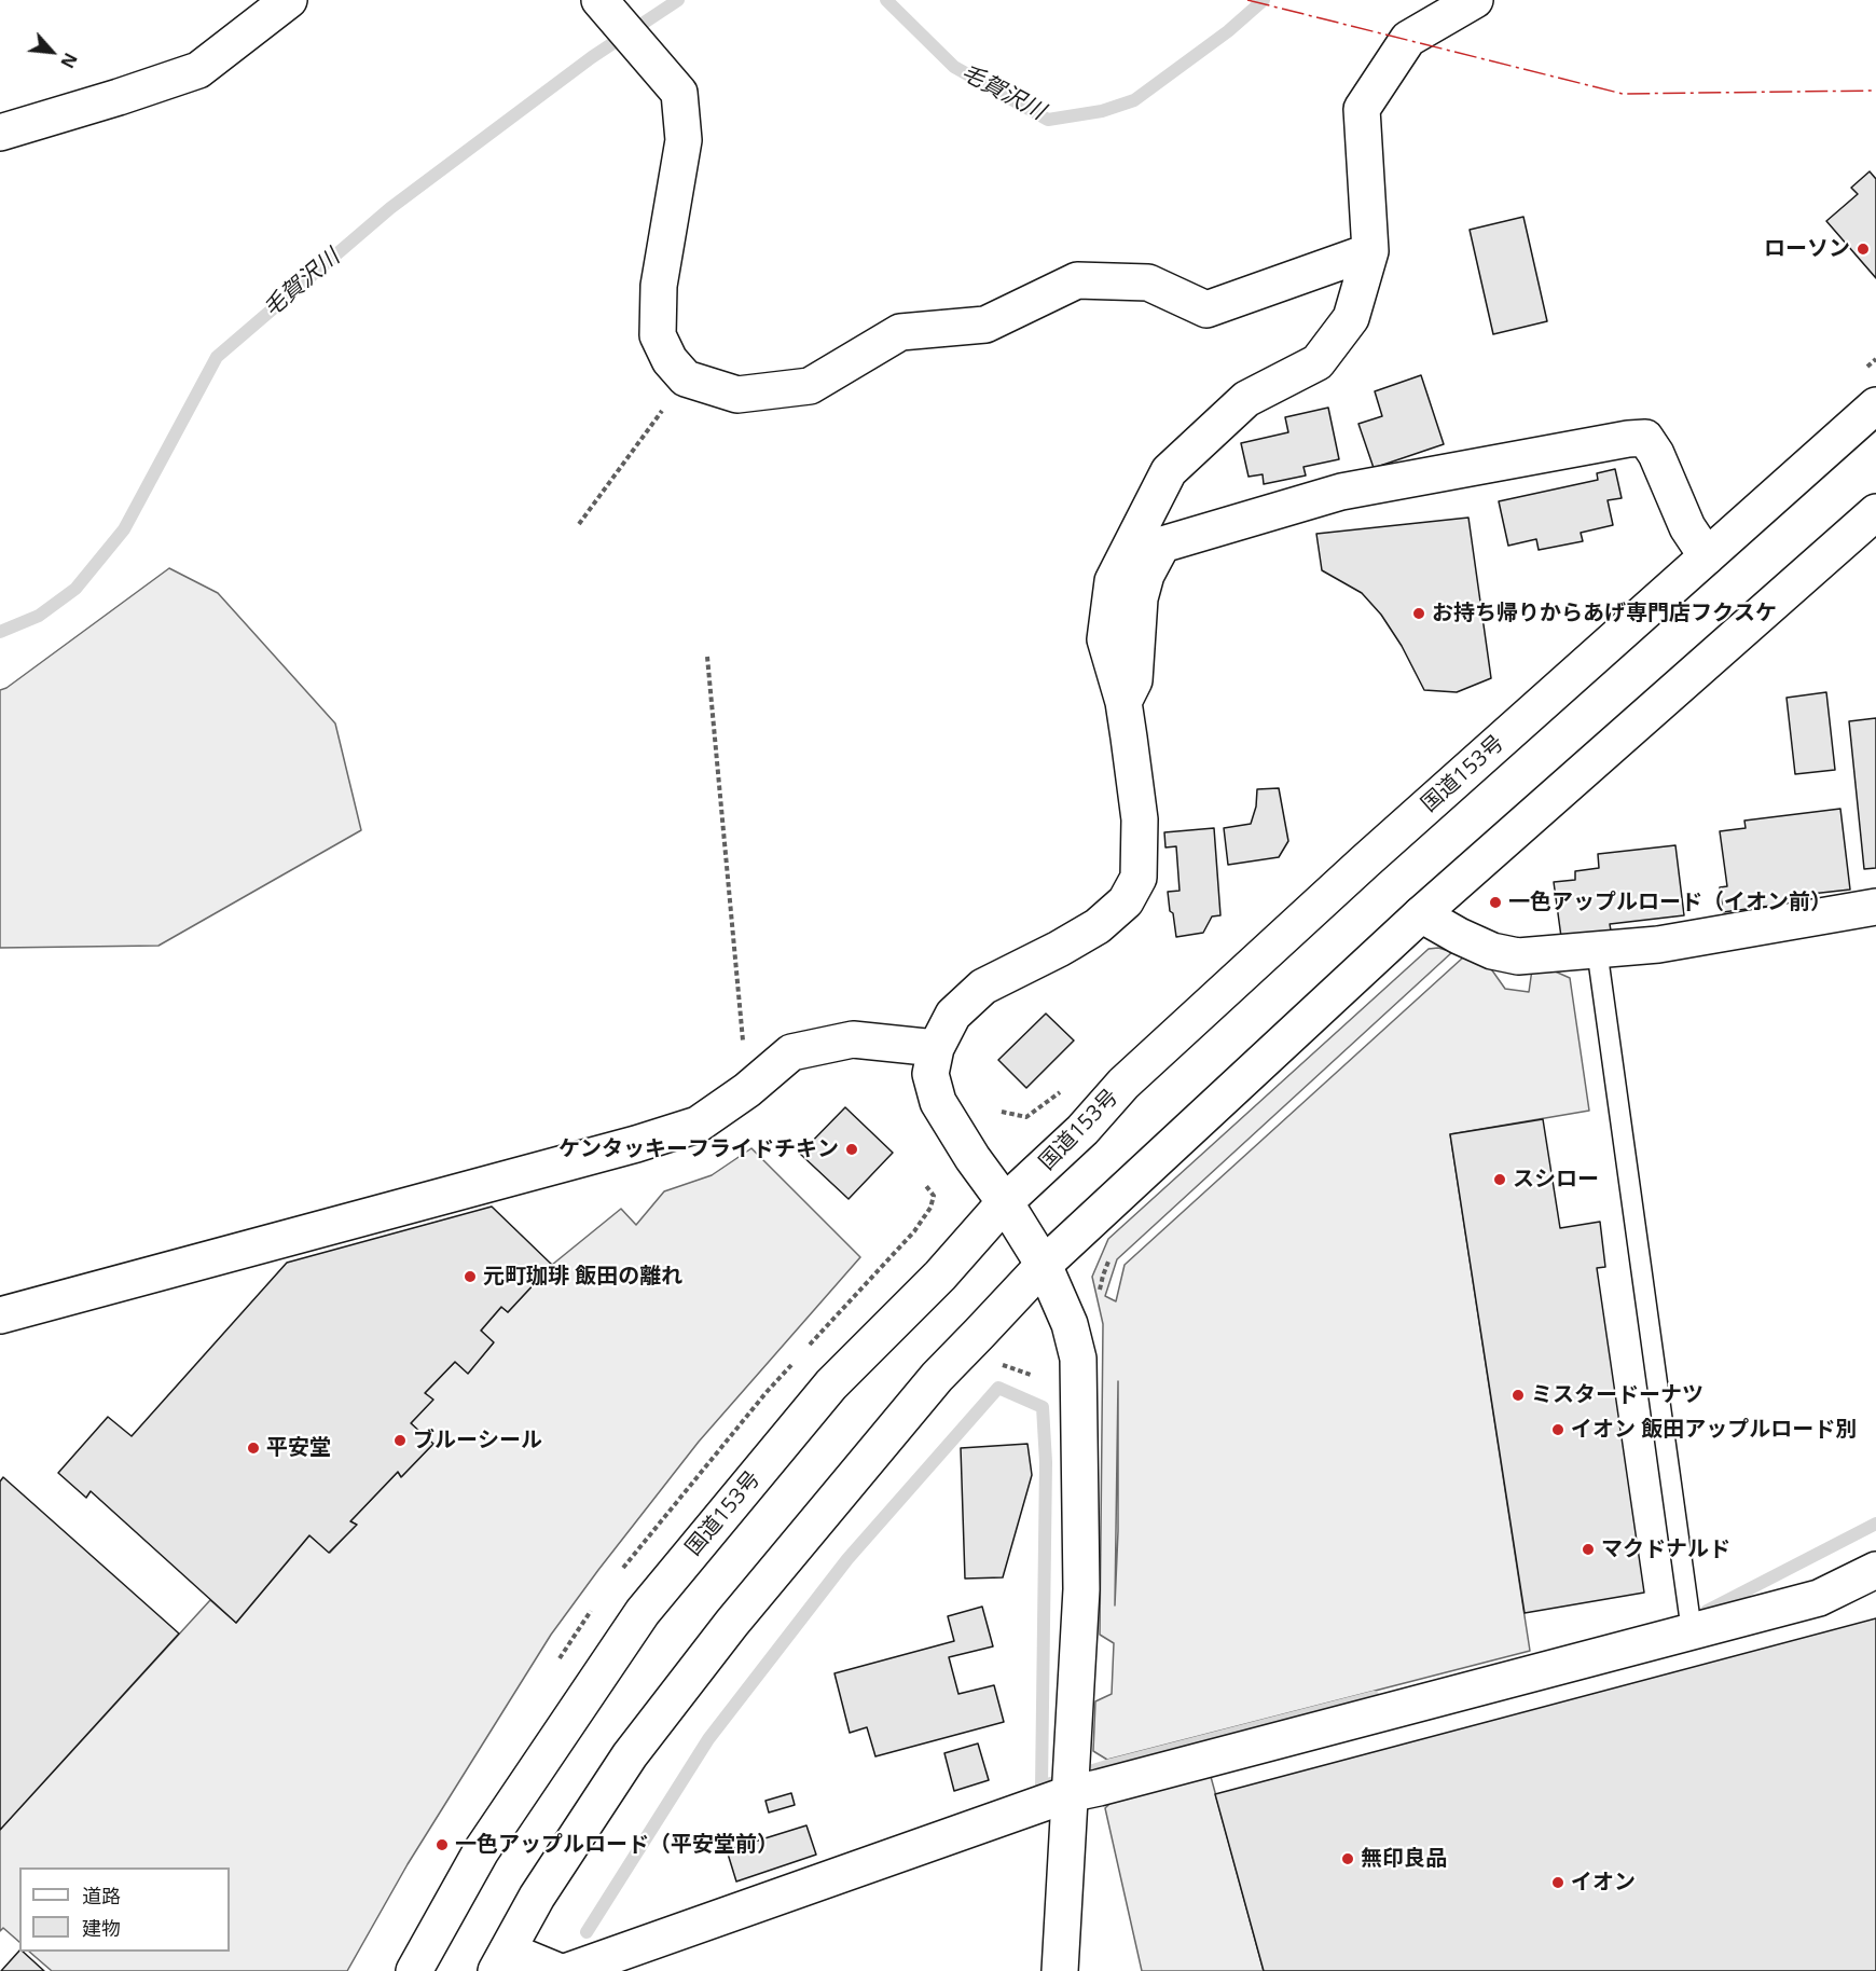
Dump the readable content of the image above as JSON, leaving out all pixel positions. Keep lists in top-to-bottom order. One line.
{"streets":{"main road":["国道153号"]},"water":["毛賀沢川"],"places":["ローソン","お持ち帰りからあげ専門店フクスケ","一色アップルロード（イオン前）","ケンタッキーフライドチキン","スシロー","元町珈琲 飯田の離れ","ミスタードーナツ","イオン 飯田アップルロード別","ブルーシール","平安堂","マクドナルド","一色アップルロード（平安堂前）","無印良品","イオン"],"legend":["道路","建物"],"north":"bottom right"}
